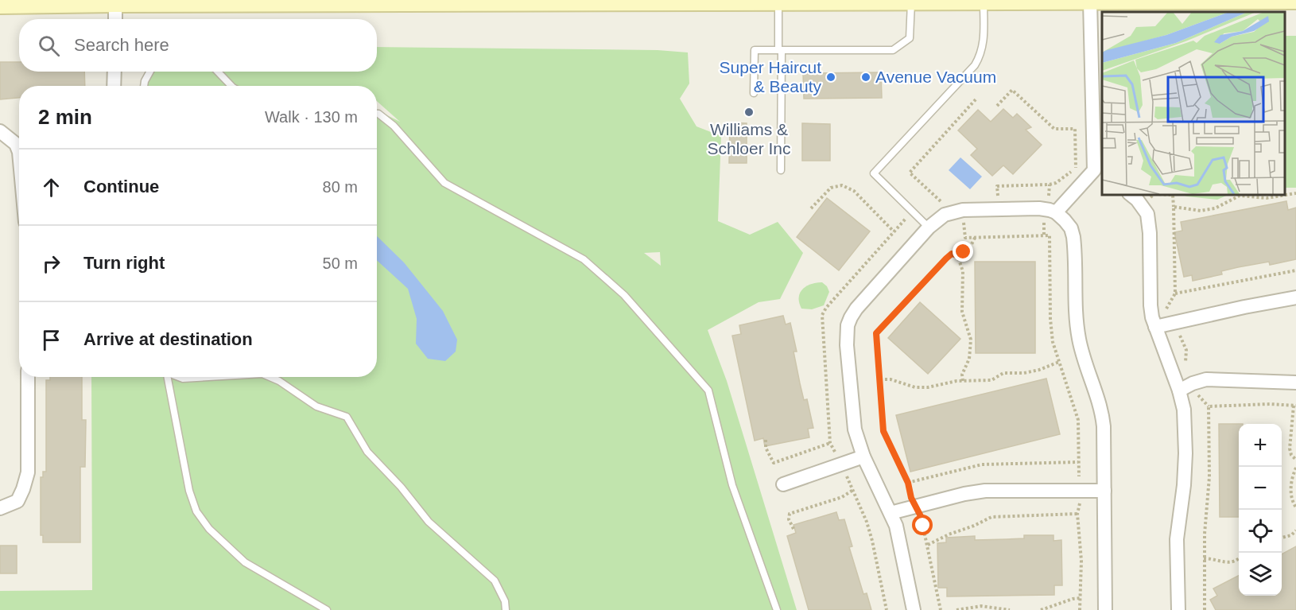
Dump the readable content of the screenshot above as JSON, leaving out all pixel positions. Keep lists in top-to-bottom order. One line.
{"places":["Super Haircut & Beauty","Avenue Vacuum","Williams & Schloer Inc"],"page":{"search":"Search here","heading":["2 min","Walk · 130 m"],"list":[["Continue","80 m"],["Turn right","50 m"],"Arrive at destination"],"map_buttons":["+","−"]}}
